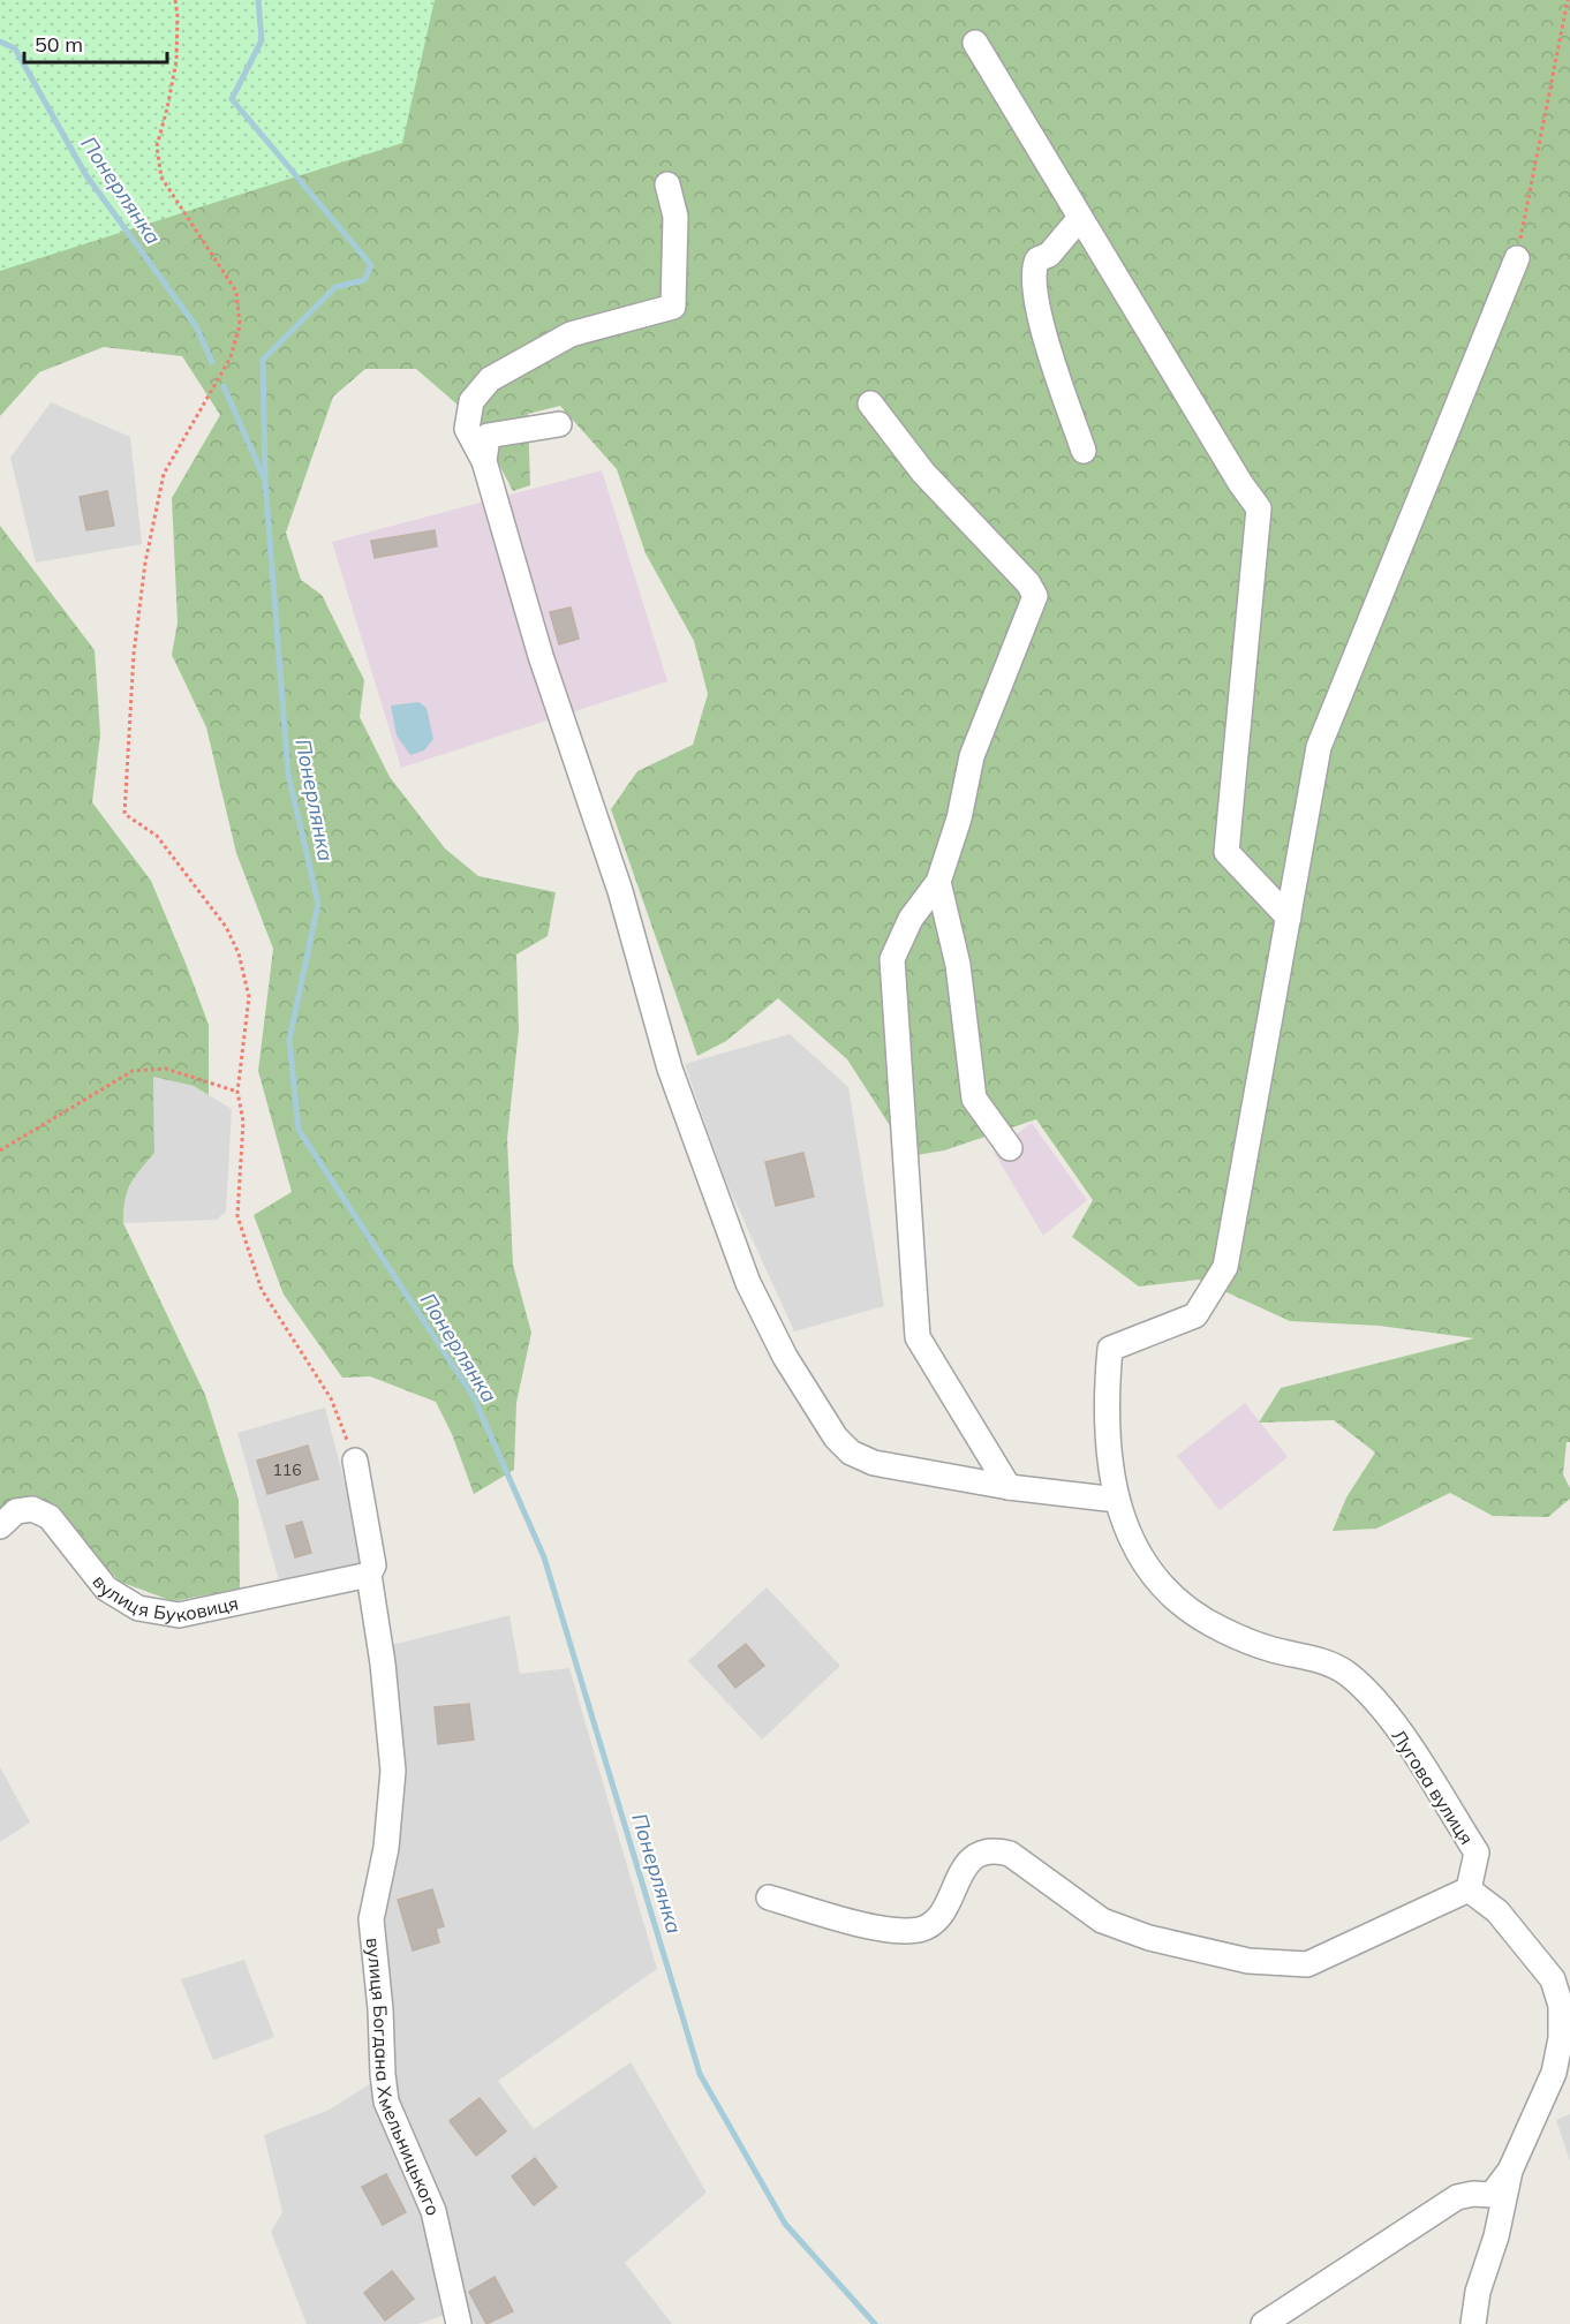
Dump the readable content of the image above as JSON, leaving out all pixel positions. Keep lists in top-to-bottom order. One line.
{"streets":{"street":["вулиця Буковиця","Лугова вулиця","вулиця Богдана Хмельницького"]},"crossings":[["вулиця Буковиця","вулиця Богдана Хмельницького"]],"water":["Понерлянка"],"house_numbers":["116"],"scale_bar":"50 m"}
